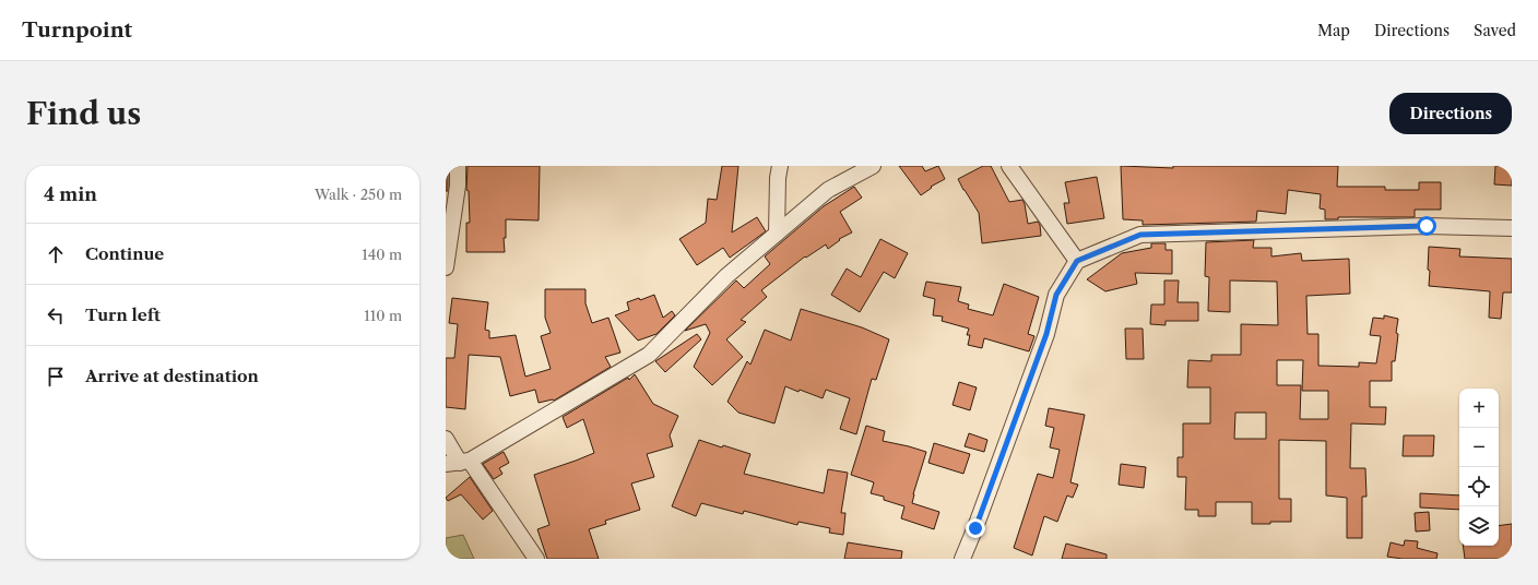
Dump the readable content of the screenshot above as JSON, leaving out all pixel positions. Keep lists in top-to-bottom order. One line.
{"page":{"header":"Turnpoint","nav":["Map","Directions","Saved"],"buttons":"Directions","title":"Find us","heading":["4 min","Walk · 250 m"],"list":[["Continue","140 m"],["Turn left","110 m"],"Arrive at destination"],"map_buttons":["+","−"]}}
